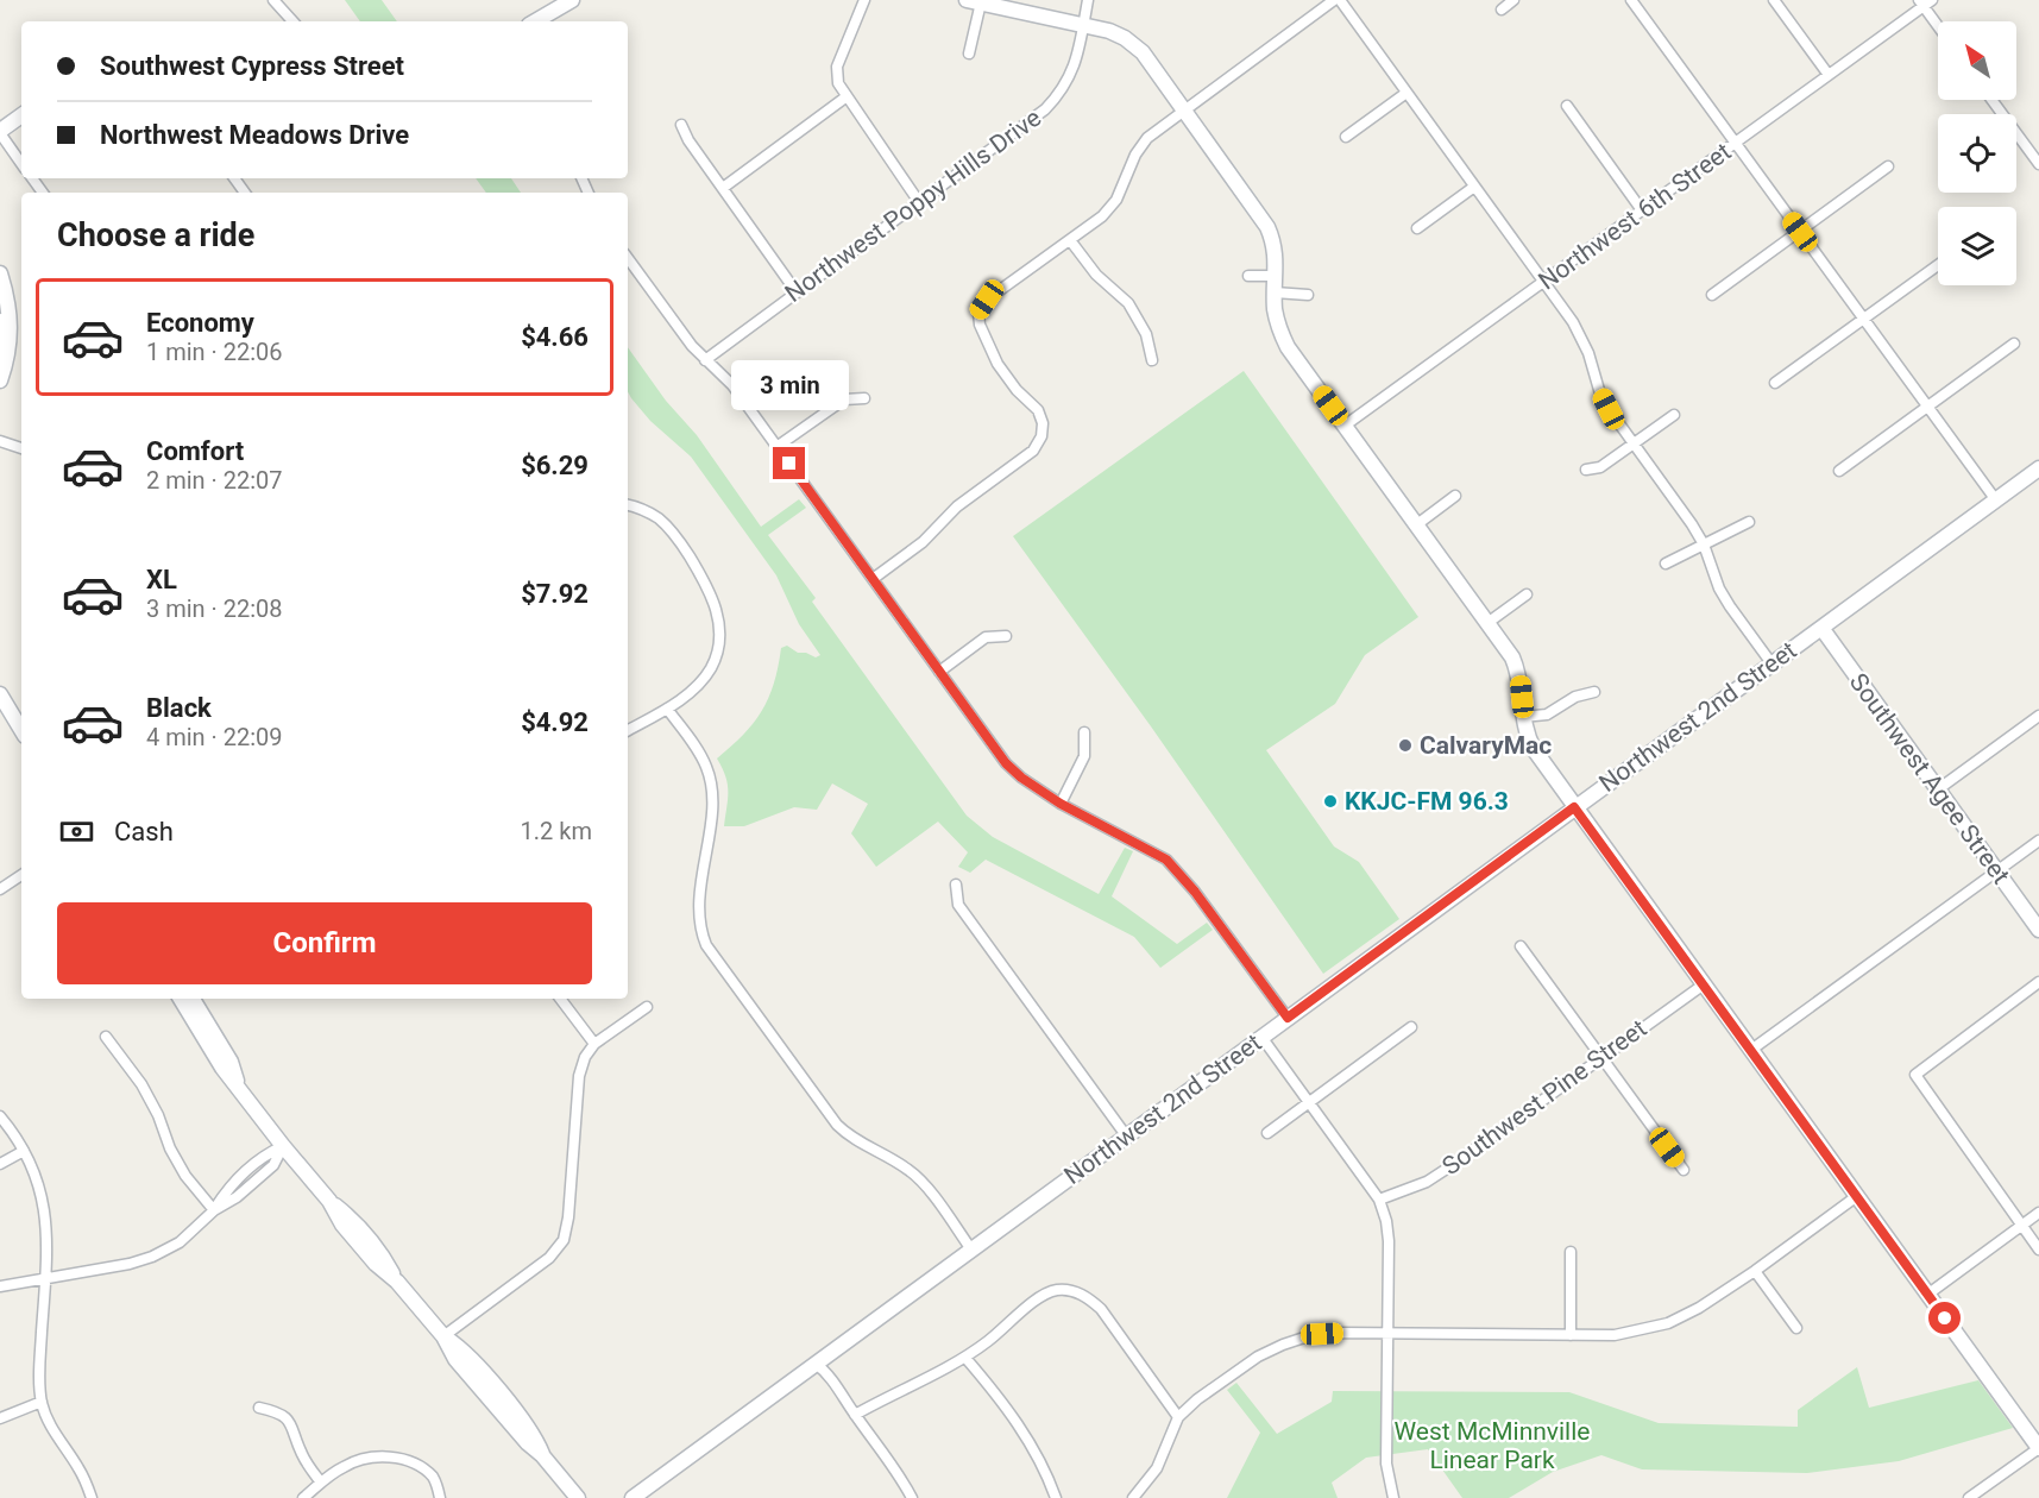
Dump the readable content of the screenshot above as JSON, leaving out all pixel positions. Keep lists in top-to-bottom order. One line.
{"streets":{"main road":["Northwest 2nd Street","Southwest Agee Street"],"street":["Northwest Poppy Hills Drive","Northwest 6th Street","Southwest Pine Street"]},"crossings":[["Northwest 2nd Street","Southwest Agee Street"]],"parks":["West McMinnville Linear Park"],"places":["CalvaryMac","KKJC-FM 96.3"],"north":"top left","page":{"banner":["Southwest Cypress Street","Northwest Meadows Drive"],"heading":"Choose a ride","list":[{"name":"Economy","note":"1 min · 22:06","value":"$4.66"},{"name":"Comfort","note":"2 min · 22:07","value":"$6.29"},{"name":"XL","note":"3 min · 22:08","value":"$7.92"},{"name":"Black","note":"4 min · 22:09","value":"$4.92"}],"bubble":"3 min","pay":["Cash","1.2 km"],"buttons":"Confirm"}}
